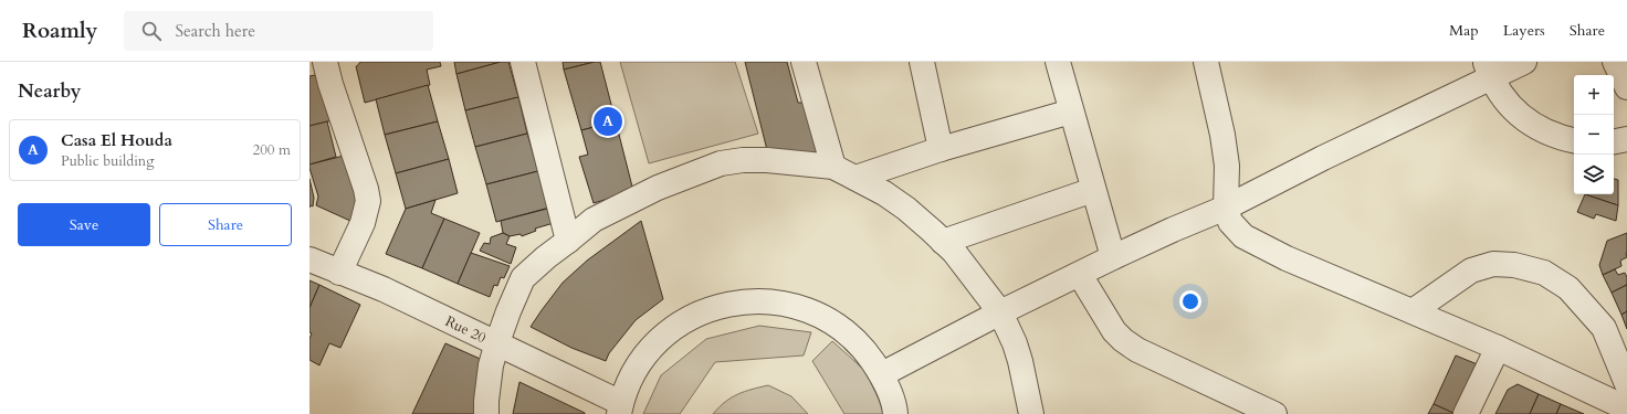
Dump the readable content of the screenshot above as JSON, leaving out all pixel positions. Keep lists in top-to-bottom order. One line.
{"streets":{"street":["Rue 20"]},"page":{"header":"Roamly","search":"Search here","nav":["Map","Layers","Share"],"heading":"Nearby","map_buttons":["+","−"],"pins":"A","list":[{"mark":"A","name":"Casa El Houda","note":"Public building","value":"200 m"}],"buttons":["Save","Share"]}}
